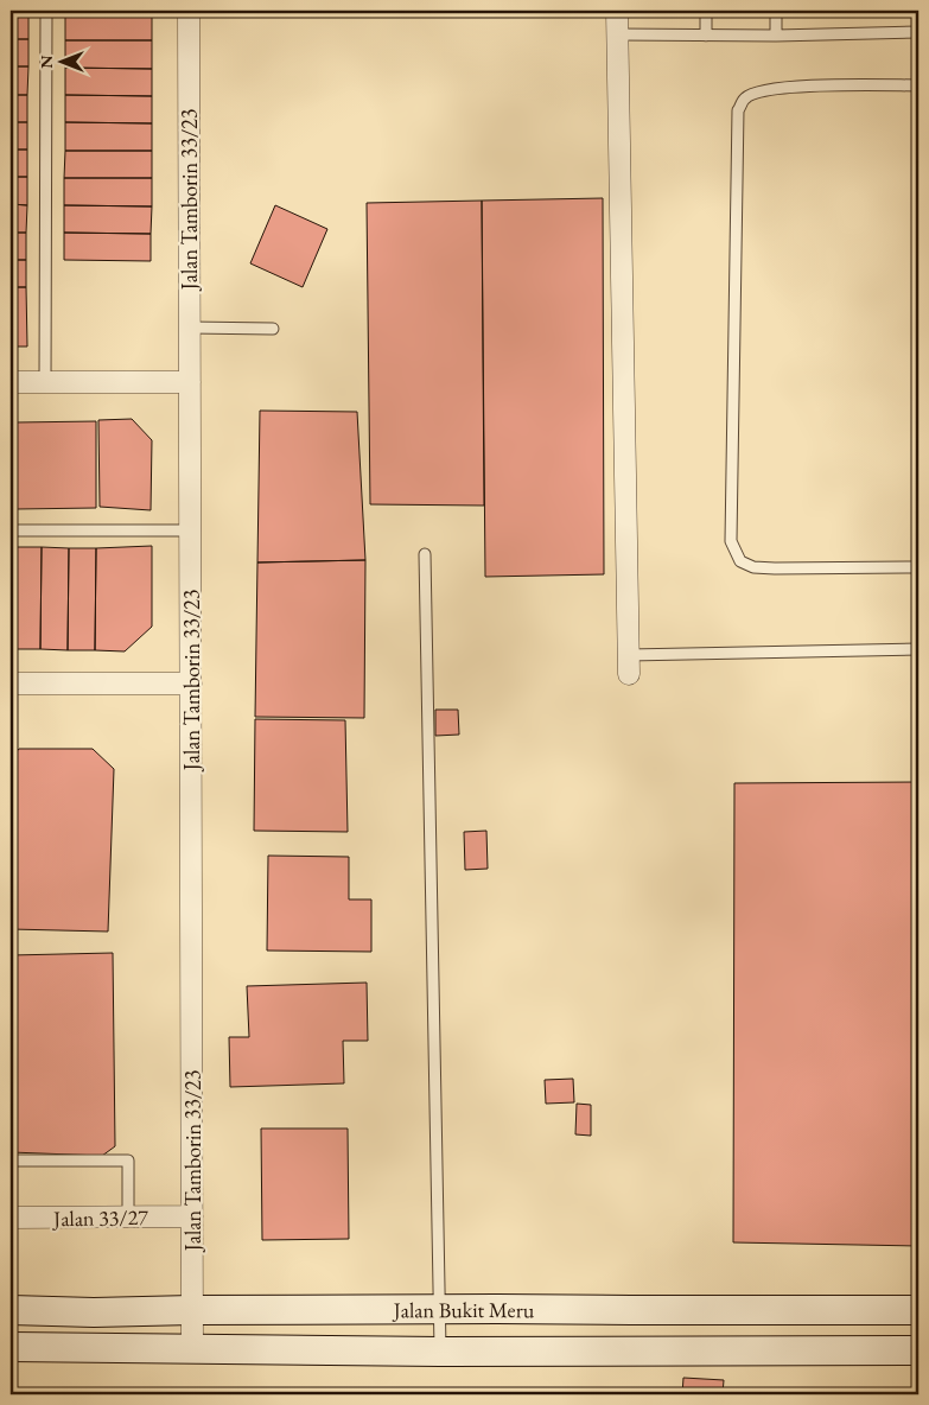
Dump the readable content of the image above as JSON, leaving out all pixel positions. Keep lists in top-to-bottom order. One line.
{"streets":{"main road":["Jalan Bukit Meru"],"street":["Jalan Tamborin 33/23","Jalan 33/27"]},"crossings":[["Jalan Tamborin 33/23","Jalan 33/27"],["Jalan Tamborin 33/23","Jalan Bukit Meru"]],"north":"left"}
